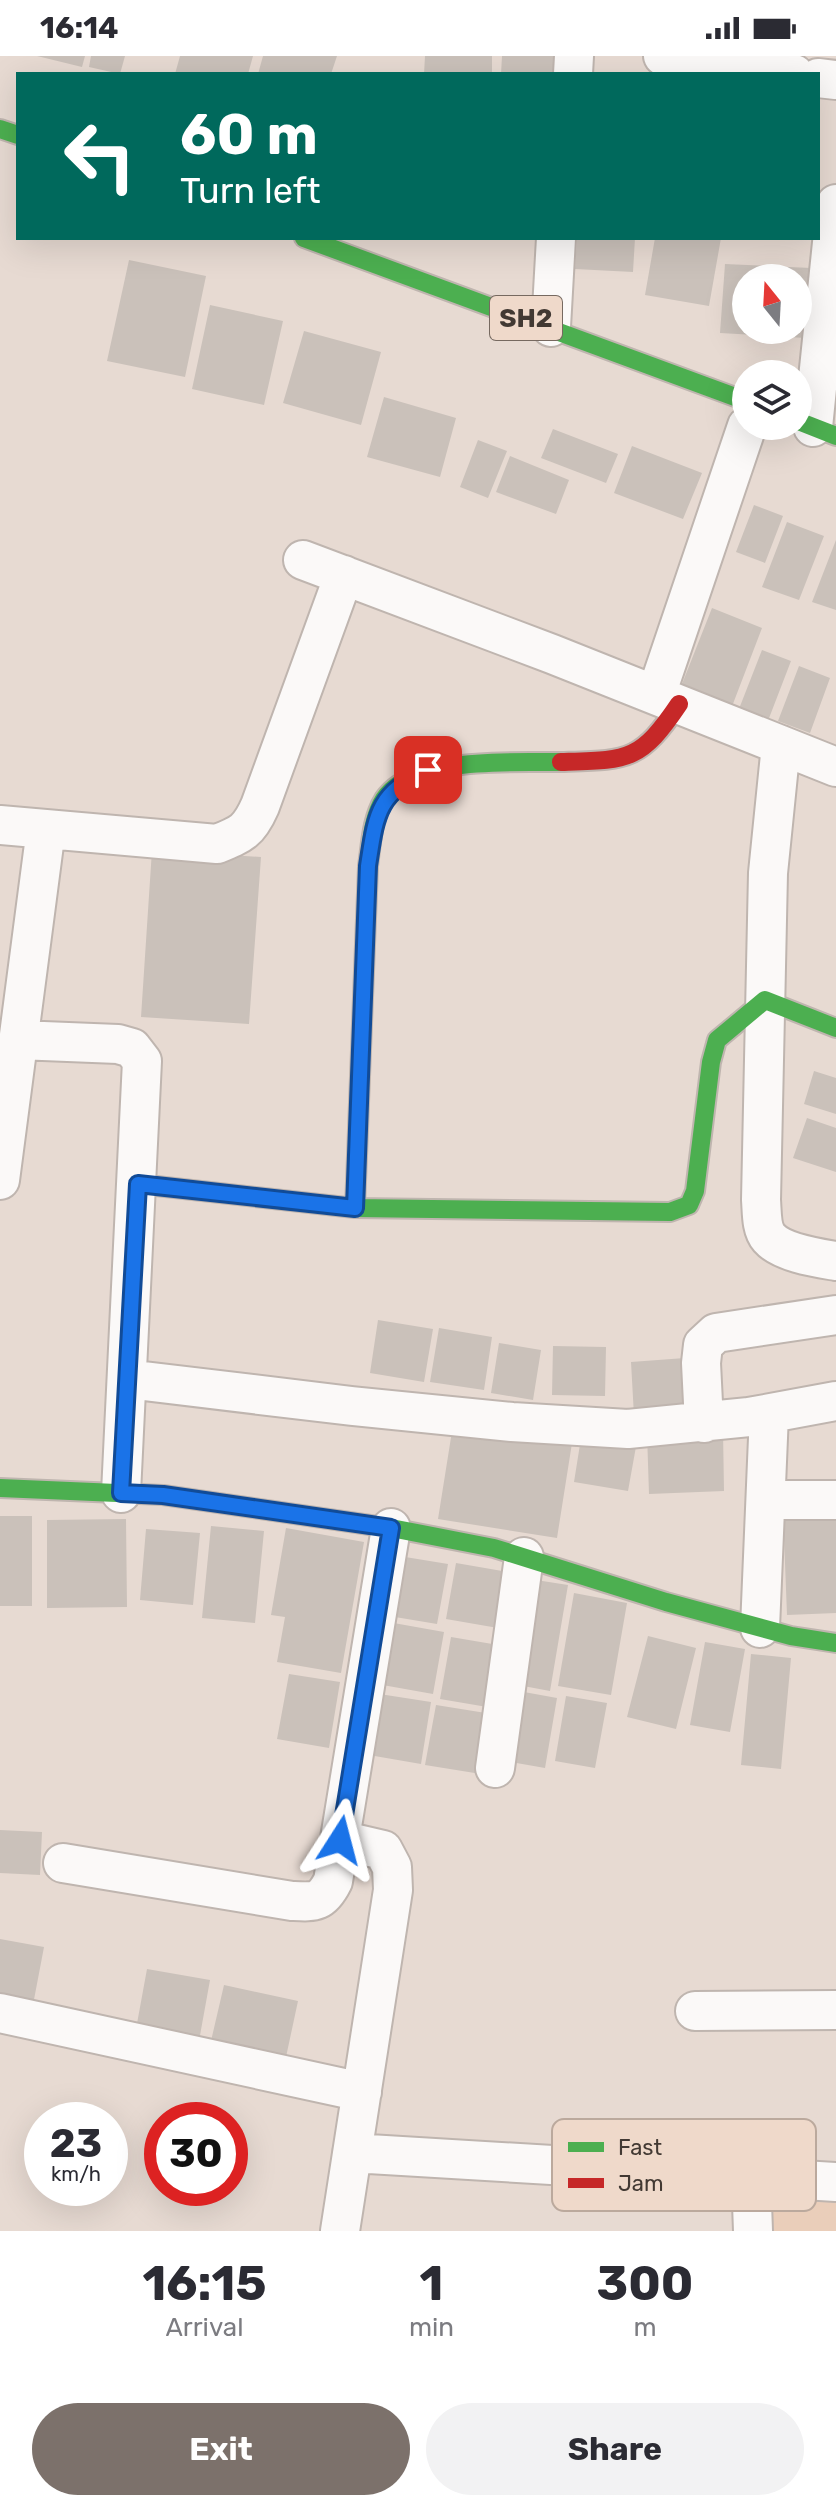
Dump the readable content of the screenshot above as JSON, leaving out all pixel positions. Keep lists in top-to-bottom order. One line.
{"streets":{"street":["SH2"]},"legend":["Fast","Jam"],"north":"top","page":{"status":"16:14","turn":["60 m","Turn left"],"speed":"23 km/h","limit":"30","eta":["16:15","Arrival","1","min","300","m"],"buttons":["Exit","Share"]}}
